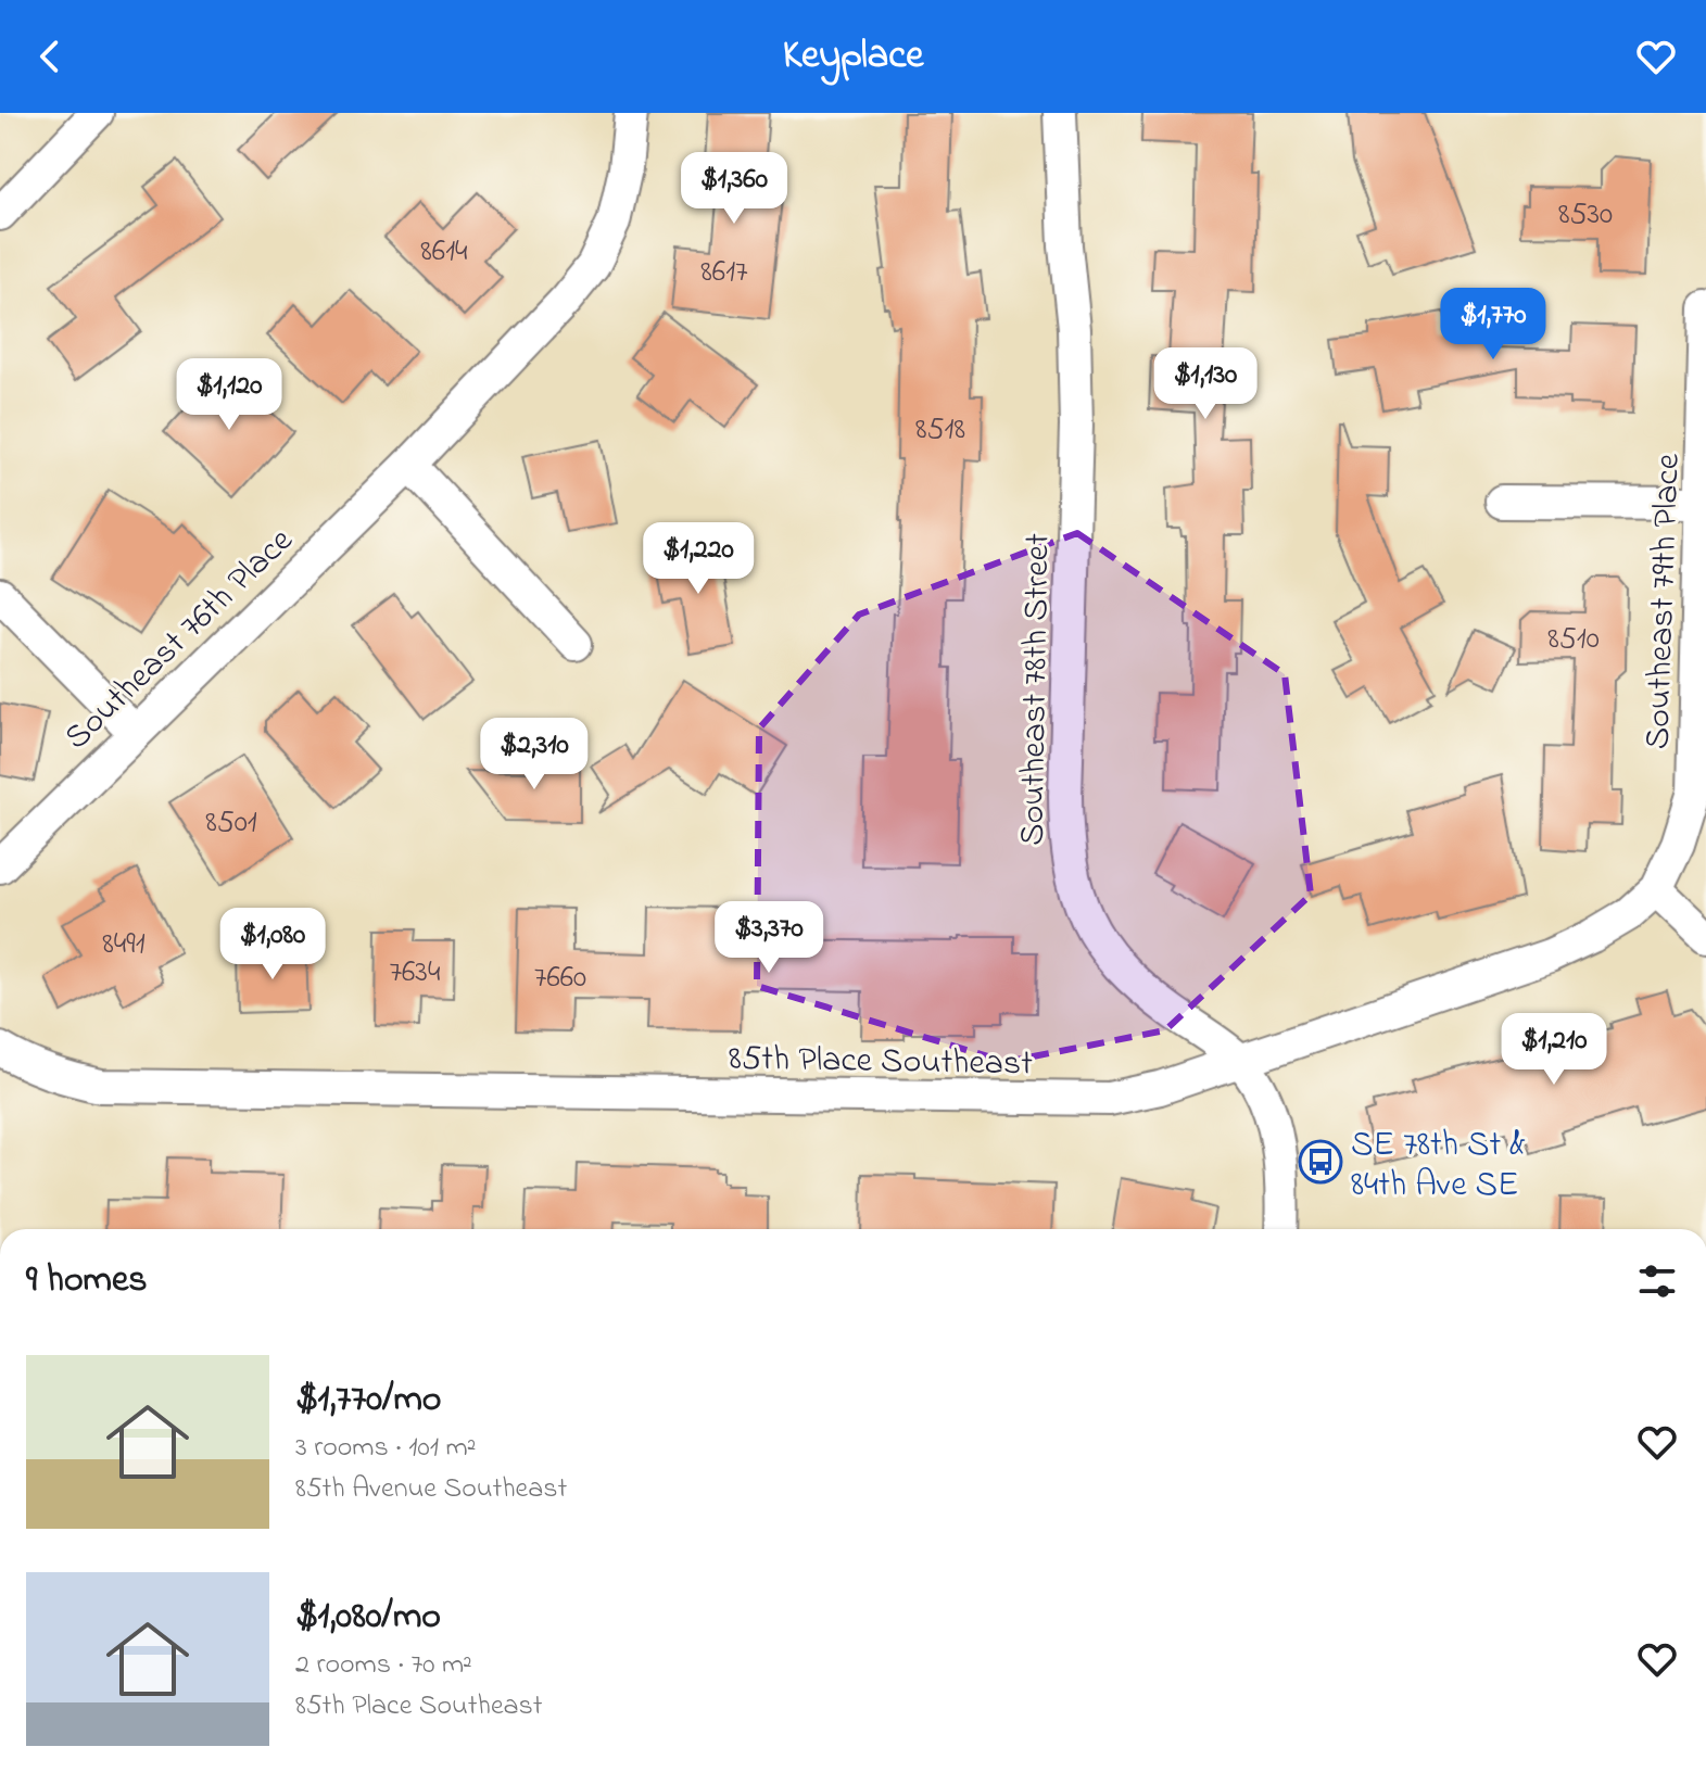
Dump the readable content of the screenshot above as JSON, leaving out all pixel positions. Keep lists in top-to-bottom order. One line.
{"streets":{"street":["Southeast 79th Place","Southeast 76th Place","Southeast 78th Street","85th Place Southeast"]},"crossings":[["Southeast 79th Place","85th Place Southeast"],["Southeast 78th Street","85th Place Southeast"]],"places":{"bus stop":["SE 78th St & 84th Ave SE"]},"house_numbers":["8530","8614","8617","8518","8510","8501","8491","7634","7660"],"page":{"header":"Keyplace","price":["$1,360","$1,770","$1,130","$1,120","$1,220","$2,310","$3,370","$1,080","$1,210"],"heading":"9 homes","list":[{"name":"$1,770/mo","note":"3 rooms · 101 m² · 85th Avenue Southeast"},{"name":"$1,080/mo","note":"2 rooms · 70 m² · 85th Place Southeast"}]}}
